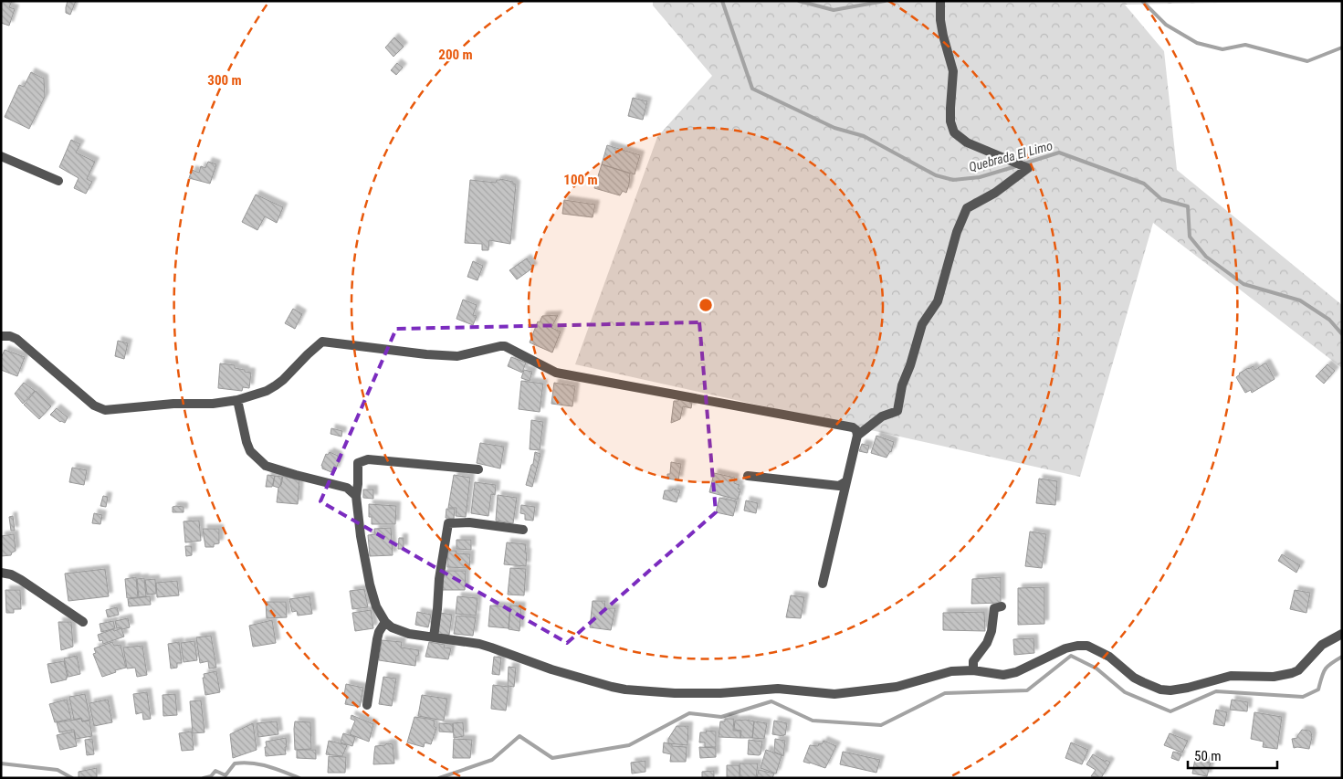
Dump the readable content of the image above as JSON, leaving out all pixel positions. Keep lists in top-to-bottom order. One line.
{"water":["Quebrada El Limo"],"scale_bar":"50 m","rings":["200 m","300 m","100 m"]}
